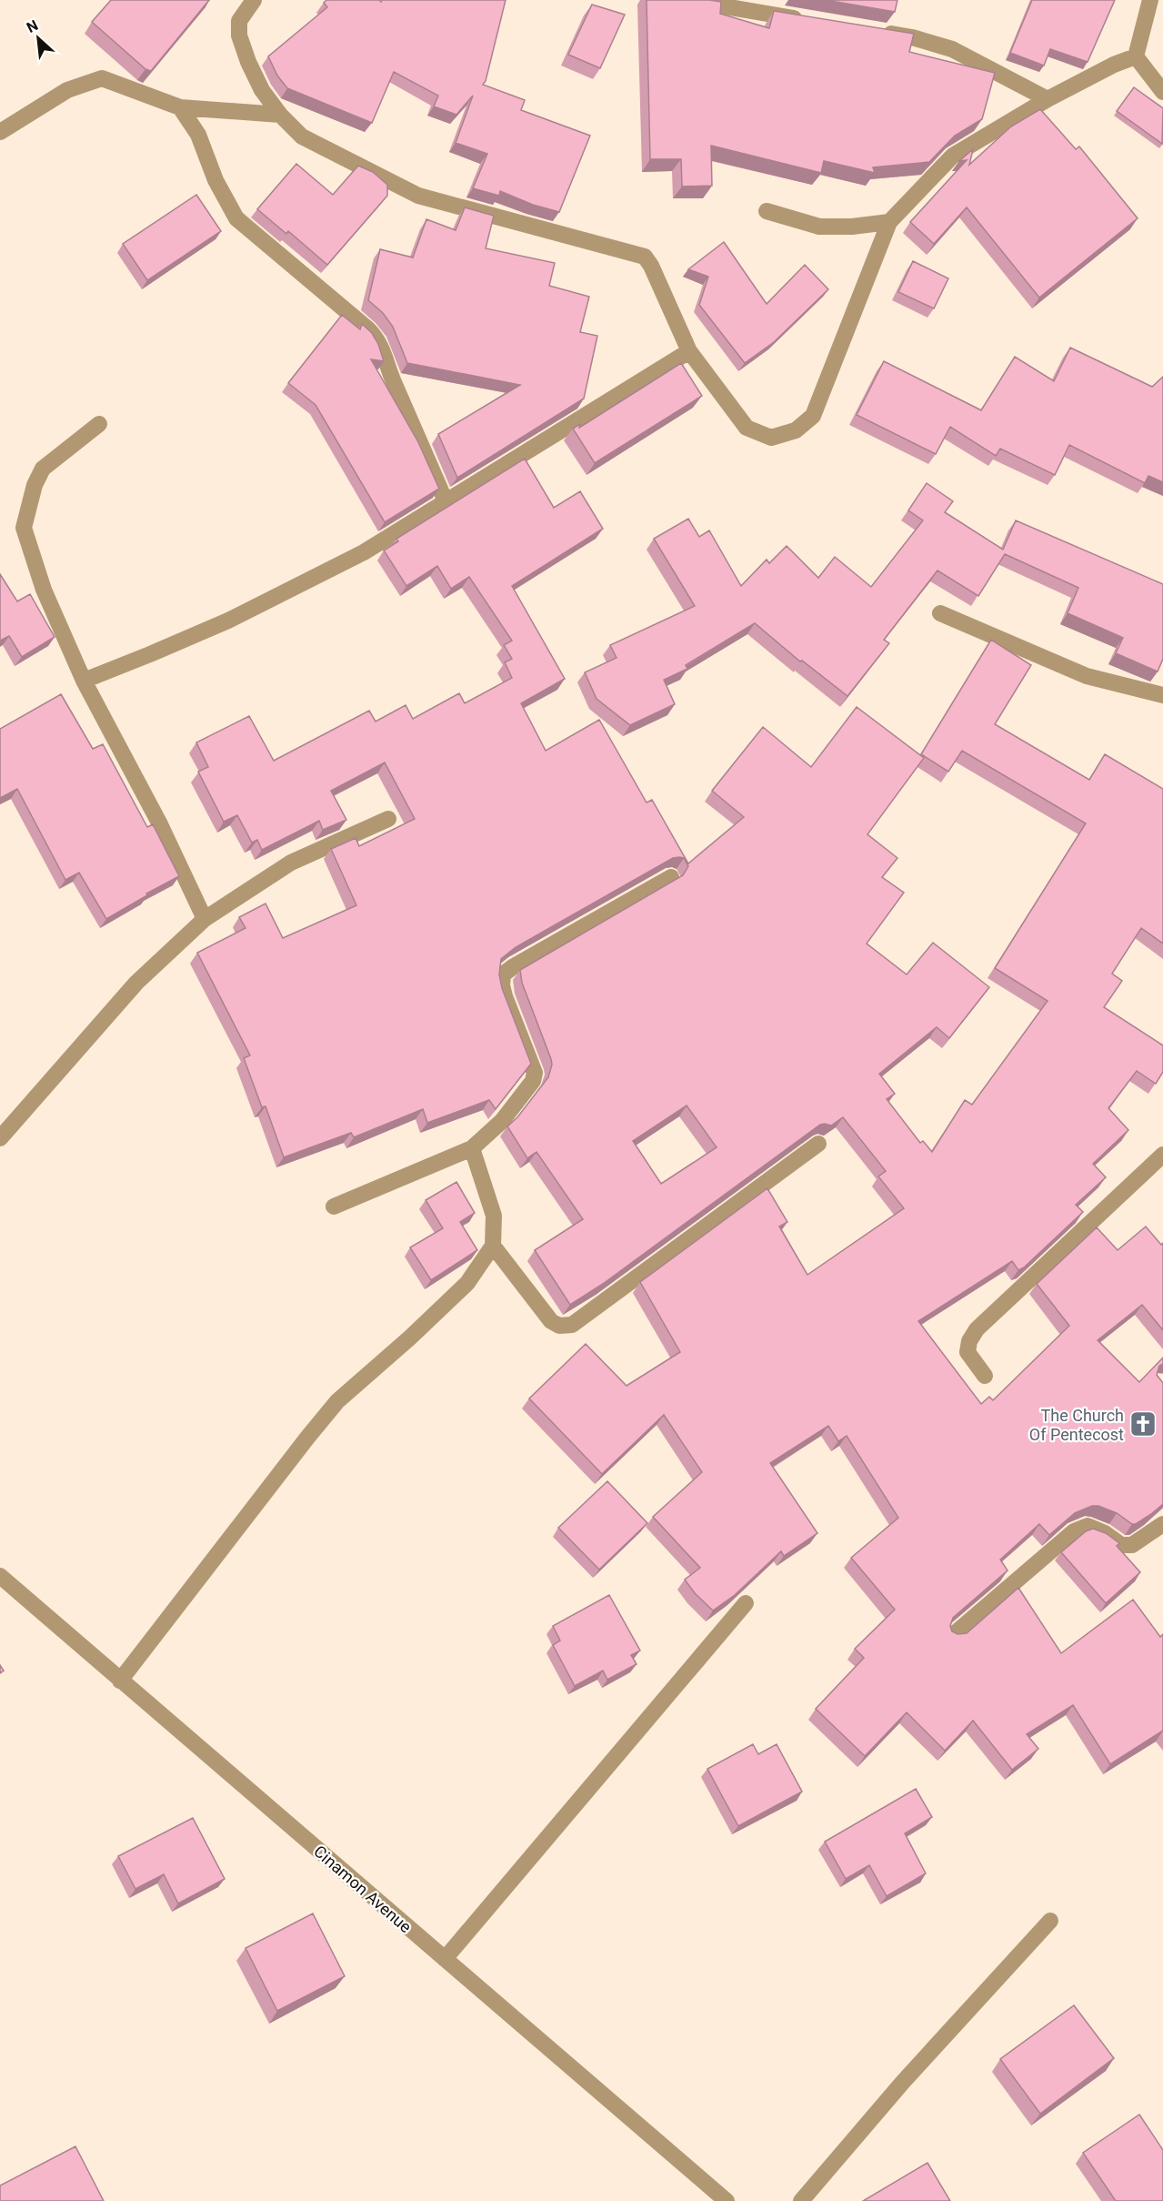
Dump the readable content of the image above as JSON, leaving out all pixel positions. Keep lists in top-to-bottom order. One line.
{"streets":{"street":["Cinamon Avenue"]},"places":{"church":["The Church Of Pentecost"]},"north":"top left"}
